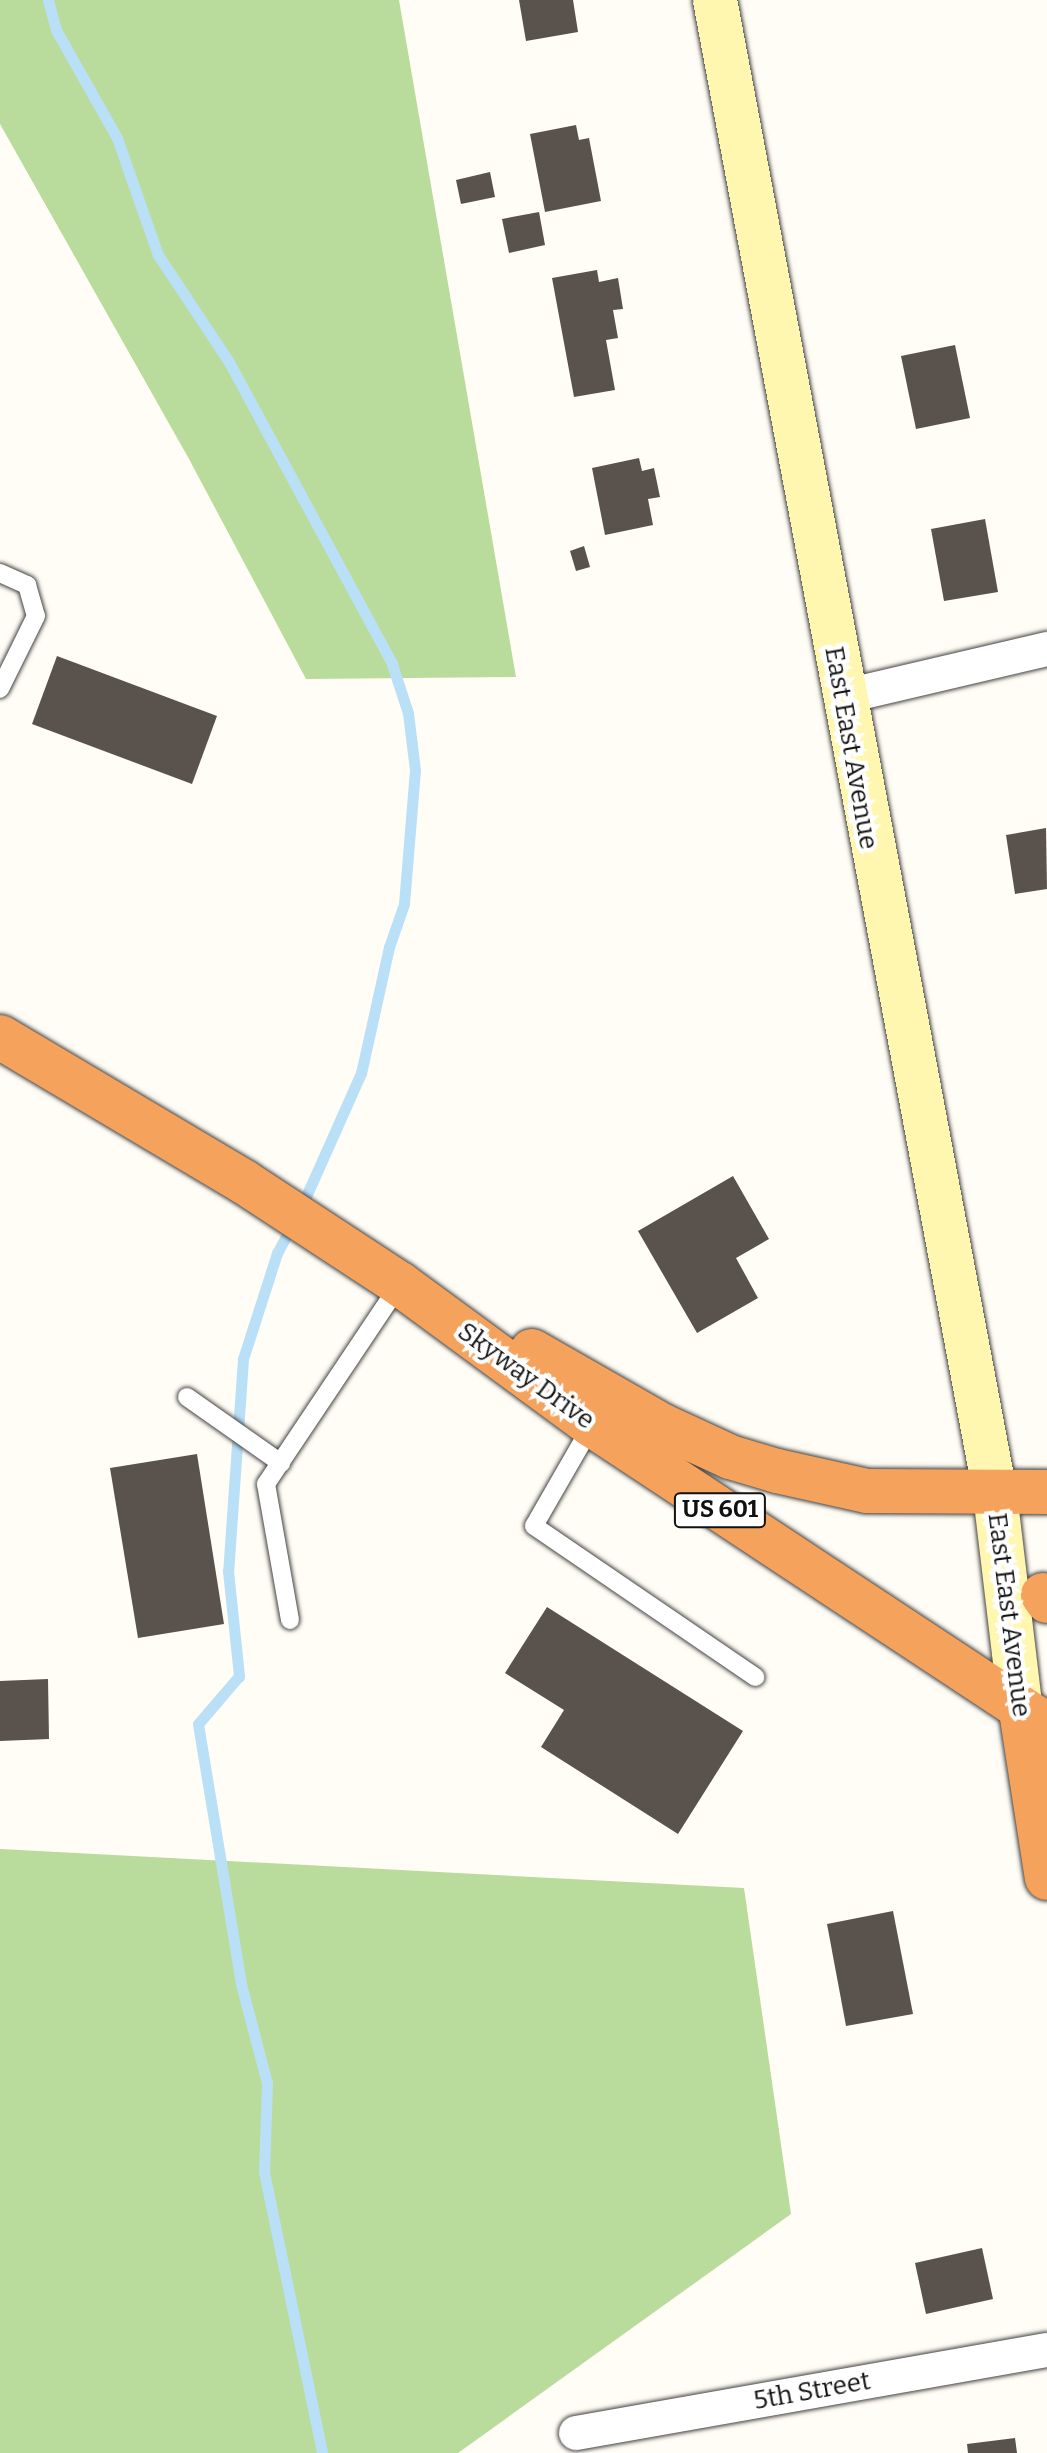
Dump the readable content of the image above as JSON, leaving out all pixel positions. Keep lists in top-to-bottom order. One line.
{"streets":{"highway":["East East Avenue","Skyway Drive","US 601"],"street":["5th Street"]},"crossings":[["East East Avenue","Skyway Drive"],["East East Avenue","US 601"],["Skyway Drive","US 601"]]}
